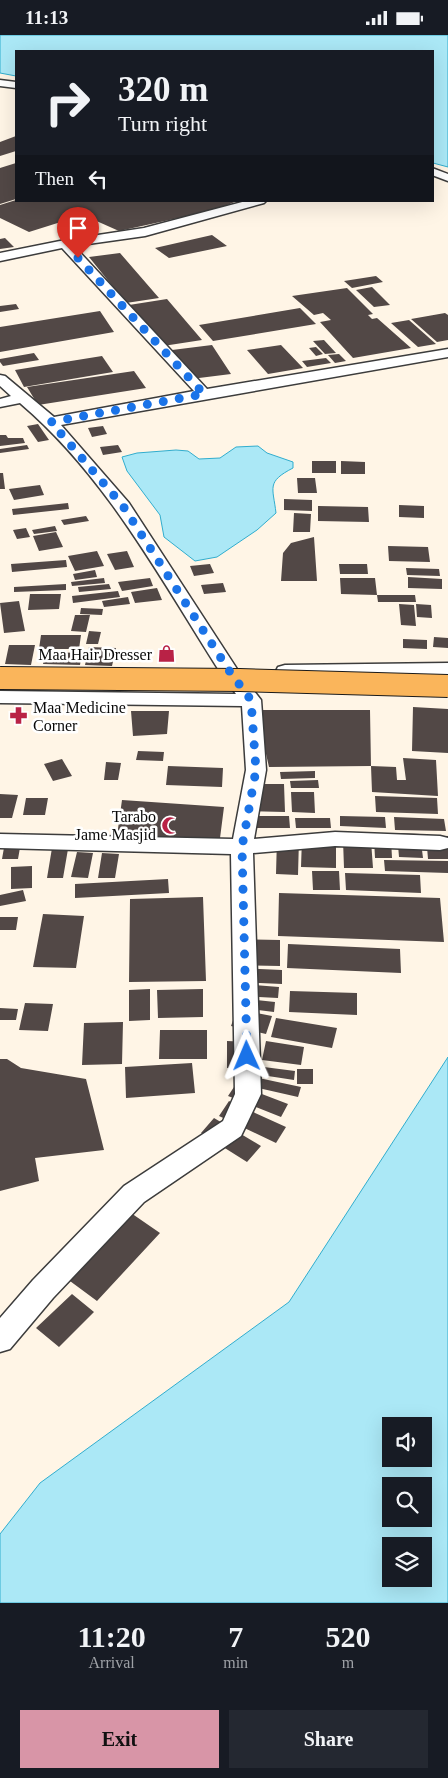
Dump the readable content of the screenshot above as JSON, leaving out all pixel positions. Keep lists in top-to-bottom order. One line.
{"places":{"shop":["Maa Hair Dresser"],"pharmacy":["Maa Medicine Corner"],"mosque":["Tarabo Jame Masjid"]},"page":{"status":"11:13","turn":["320 m","Turn right"],"then":"Then","eta":["11:20","Arrival","7","min","520","m"],"buttons":["Exit","Share"]}}
